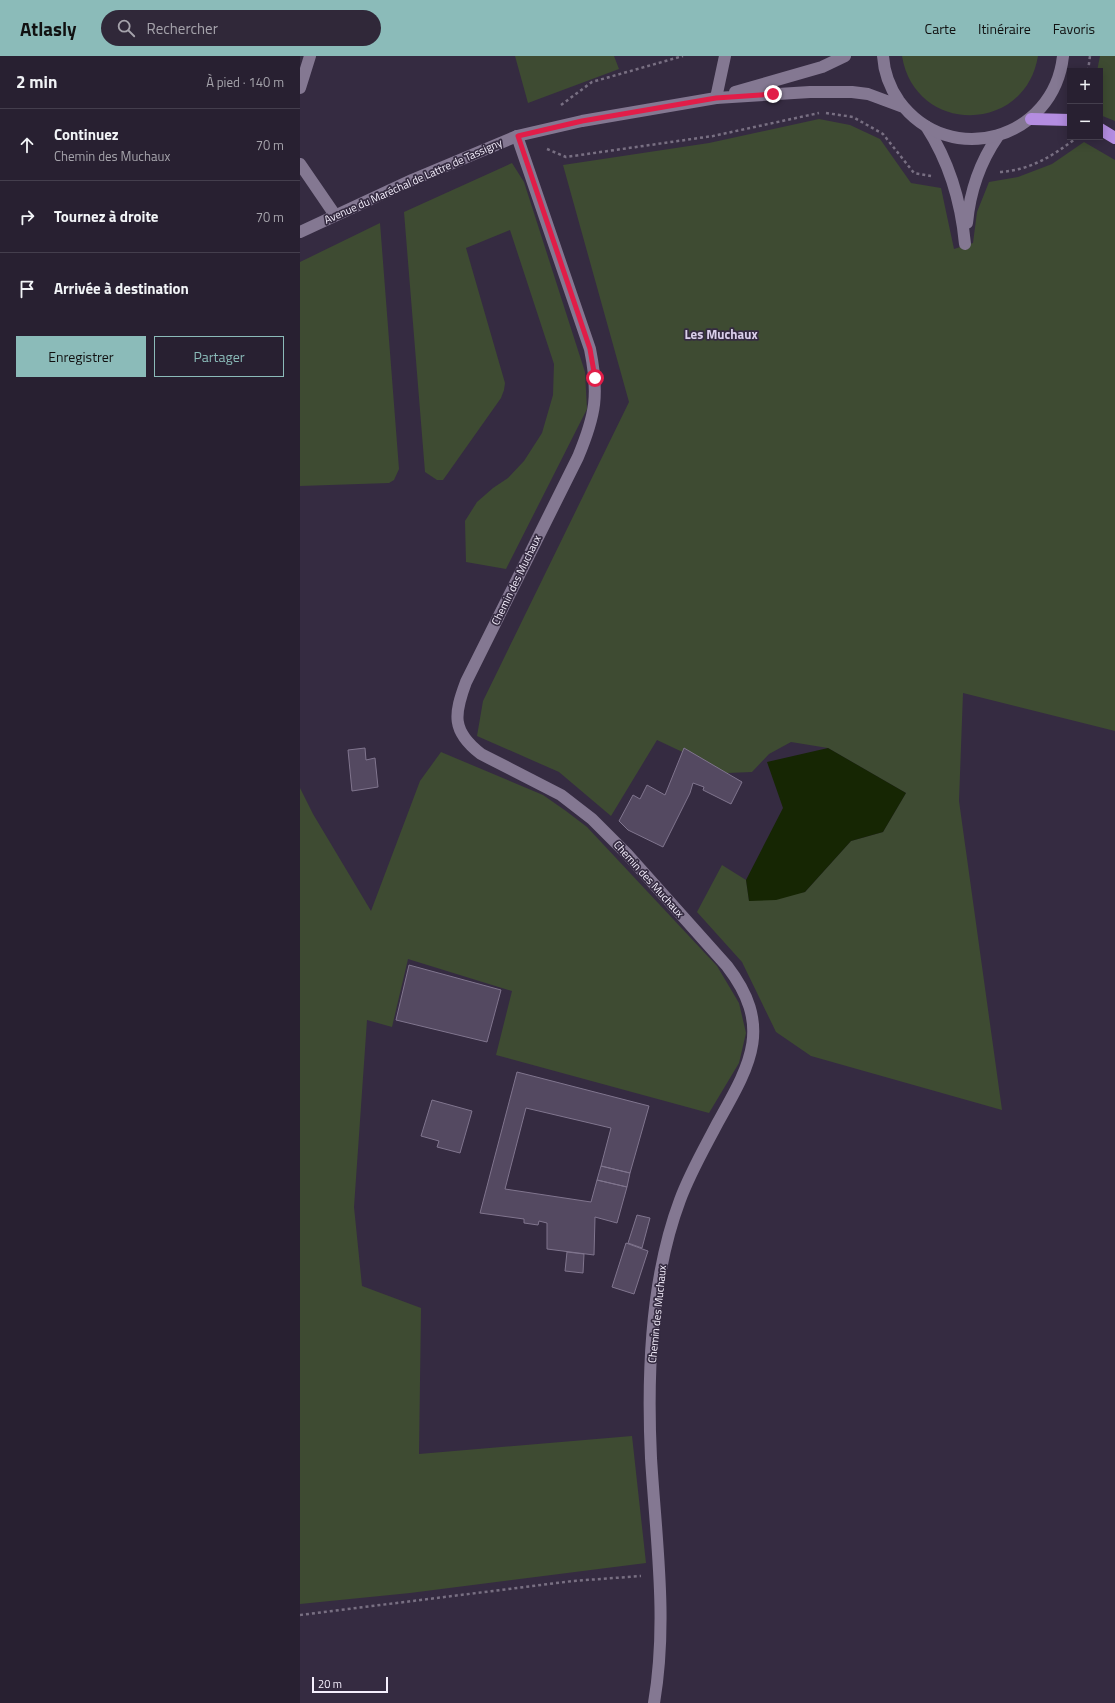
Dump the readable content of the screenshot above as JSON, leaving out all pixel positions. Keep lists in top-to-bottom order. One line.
{"streets":{"street":["Avenue du Maréchal de Lattre de Tassigny","Chemin des Muchaux"]},"crossings":[["Avenue du Maréchal de Lattre de Tassigny","Chemin des Muchaux"]],"districts":["Les Muchaux"],"scale_bar":"20 m","page":{"header":"Atlasly","search":"Rechercher","nav":["Carte","Itinéraire","Favoris"],"heading":["2 min","À pied · 140 m"],"map_buttons":["+","−"],"list":[["Continuez","Chemin des Muchaux","70 m"],["Tournez à droite","70 m"],"Arrivée à destination"],"buttons":["Enregistrer","Partager"],"scale":"20 m"}}
